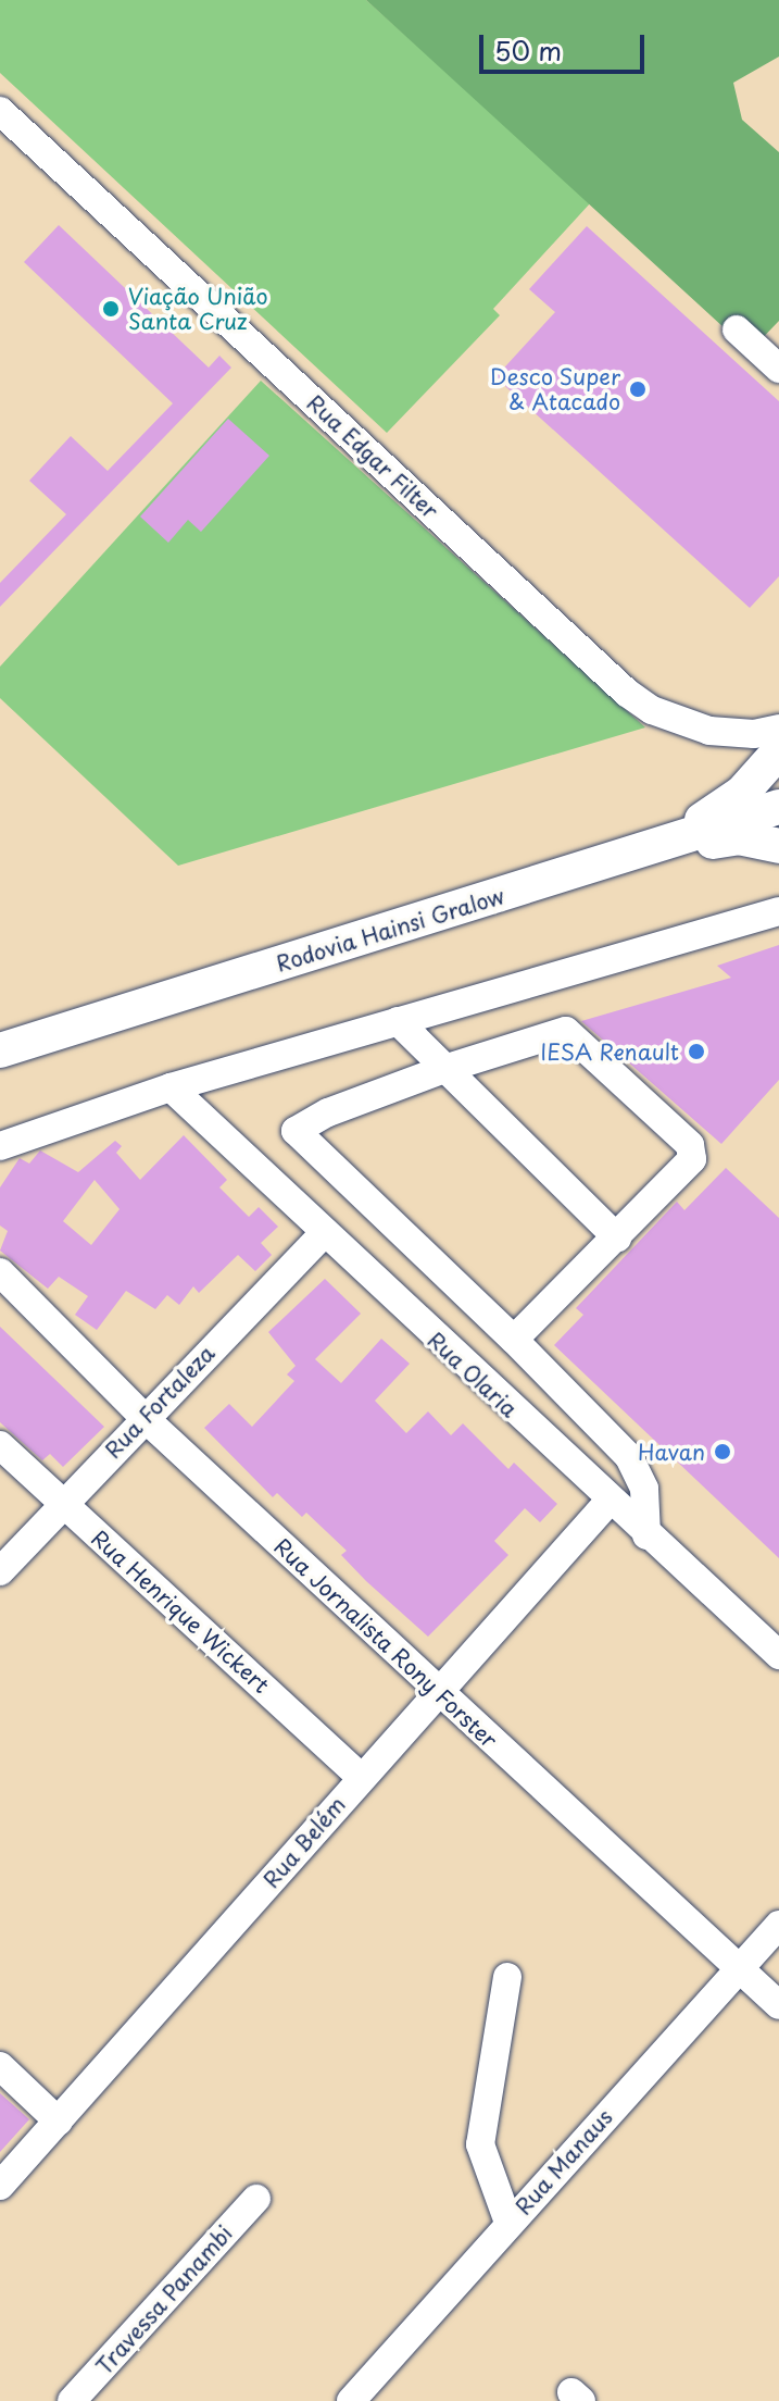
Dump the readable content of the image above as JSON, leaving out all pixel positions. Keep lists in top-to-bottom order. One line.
{"streets":{"main road":["Rodovia Hainsi Gralow"],"street":["Rua Edgar Filter","Rua Olaria","Rua Fortaleza","Rua Henrique Wickert","Rua Jornalista Rony Forster","Rua Belém","Rua Manaus","Travessa Panambi"]},"crossings":[["Rua Olaria","Rua Fortaleza"],["Rua Olaria","Rua Belém"],["Rua Fortaleza","Rua Henrique Wickert"],["Rua Fortaleza","Rua Jornalista Rony Forster"],["Rua Henrique Wickert","Rua Belém"],["Rua Jornalista Rony Forster","Rua Belém"],["Rua Jornalista Rony Forster","Rua Manaus"]],"places":["Viação União Santa Cruz","Desco Super & Atacado","IESA Renault","Havan"],"scale_bar":"50 m"}
